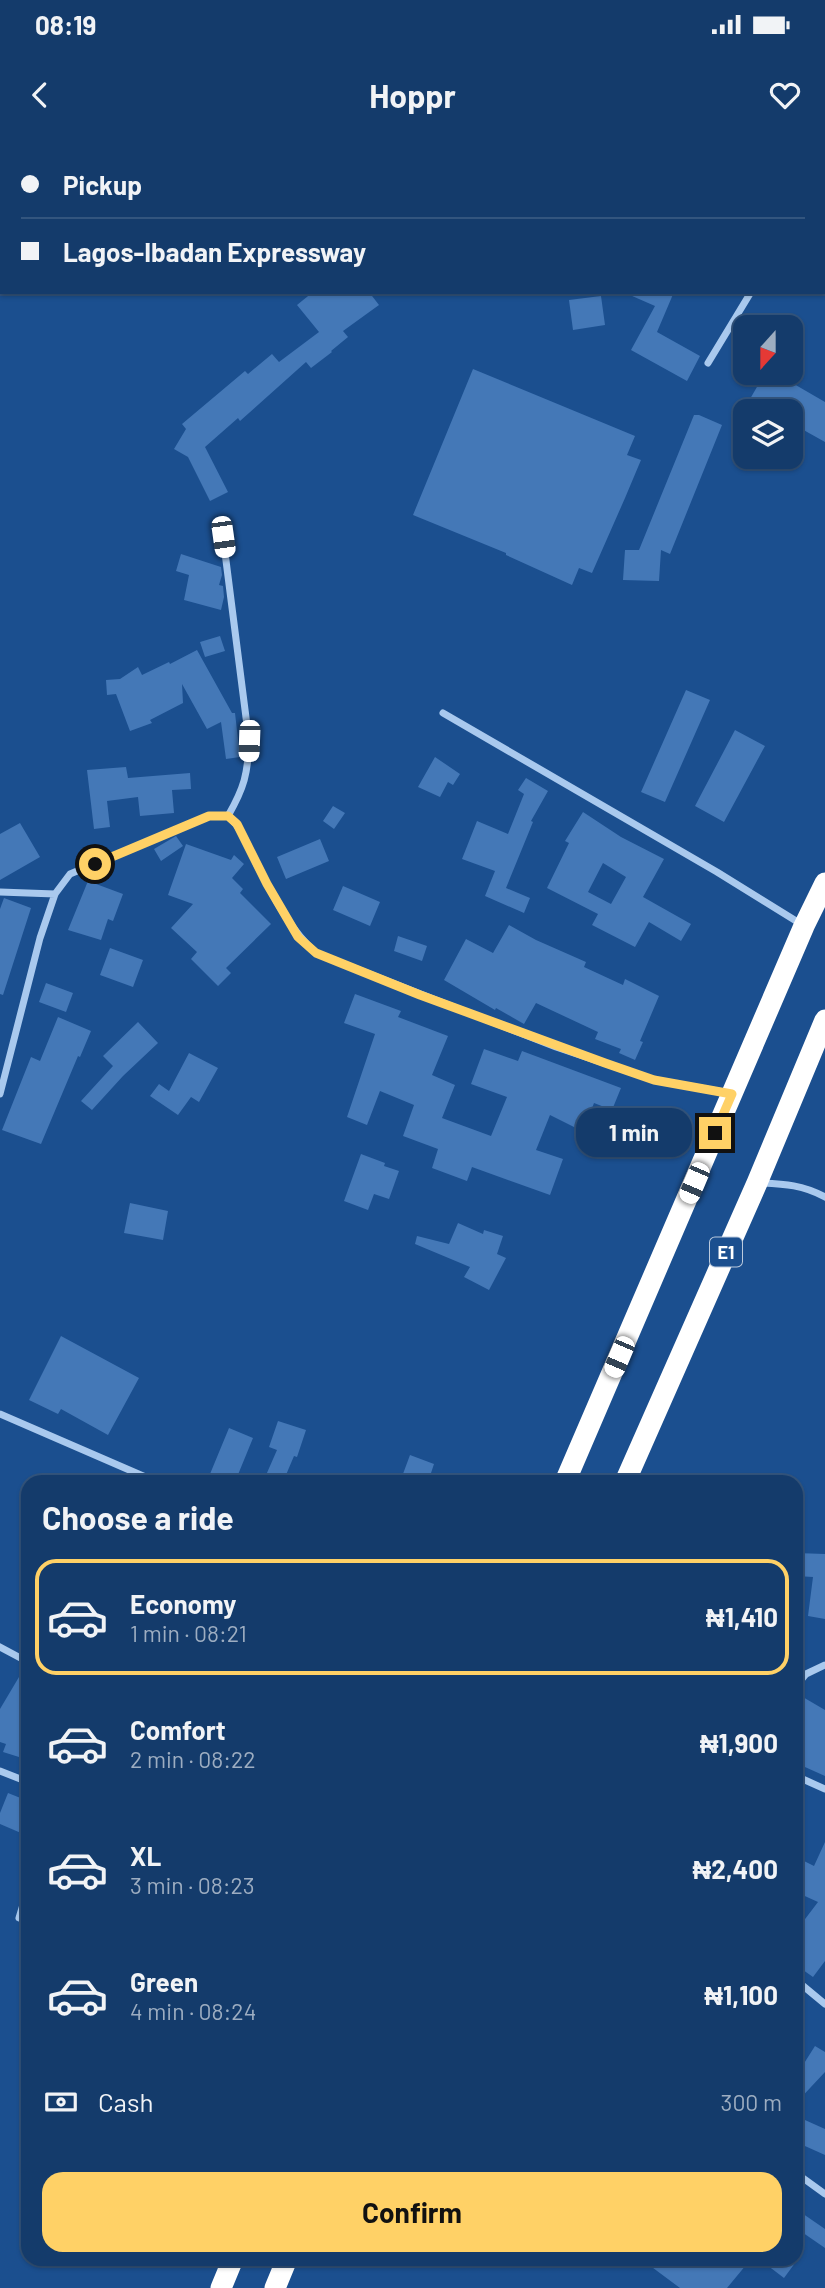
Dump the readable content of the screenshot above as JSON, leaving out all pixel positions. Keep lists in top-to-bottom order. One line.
{"streets":{"highway":["E1"]},"north":"bottom","page":{"status":"08:19","header":"Hoppr","banner":["Pickup","Lagos-Ibadan Expressway"],"bubble":"1 min","heading":"Choose a ride","list":[{"name":"Economy","note":"1 min · 08:21","value":"₦1,410"},{"name":"Comfort","note":"2 min · 08:22","value":"₦1,900"},{"name":"XL","note":"3 min · 08:23","value":"₦2,400"},{"name":"Green","note":"4 min · 08:24","value":"₦1,100"}],"pay":["Cash","300 m"],"buttons":"Confirm"}}
